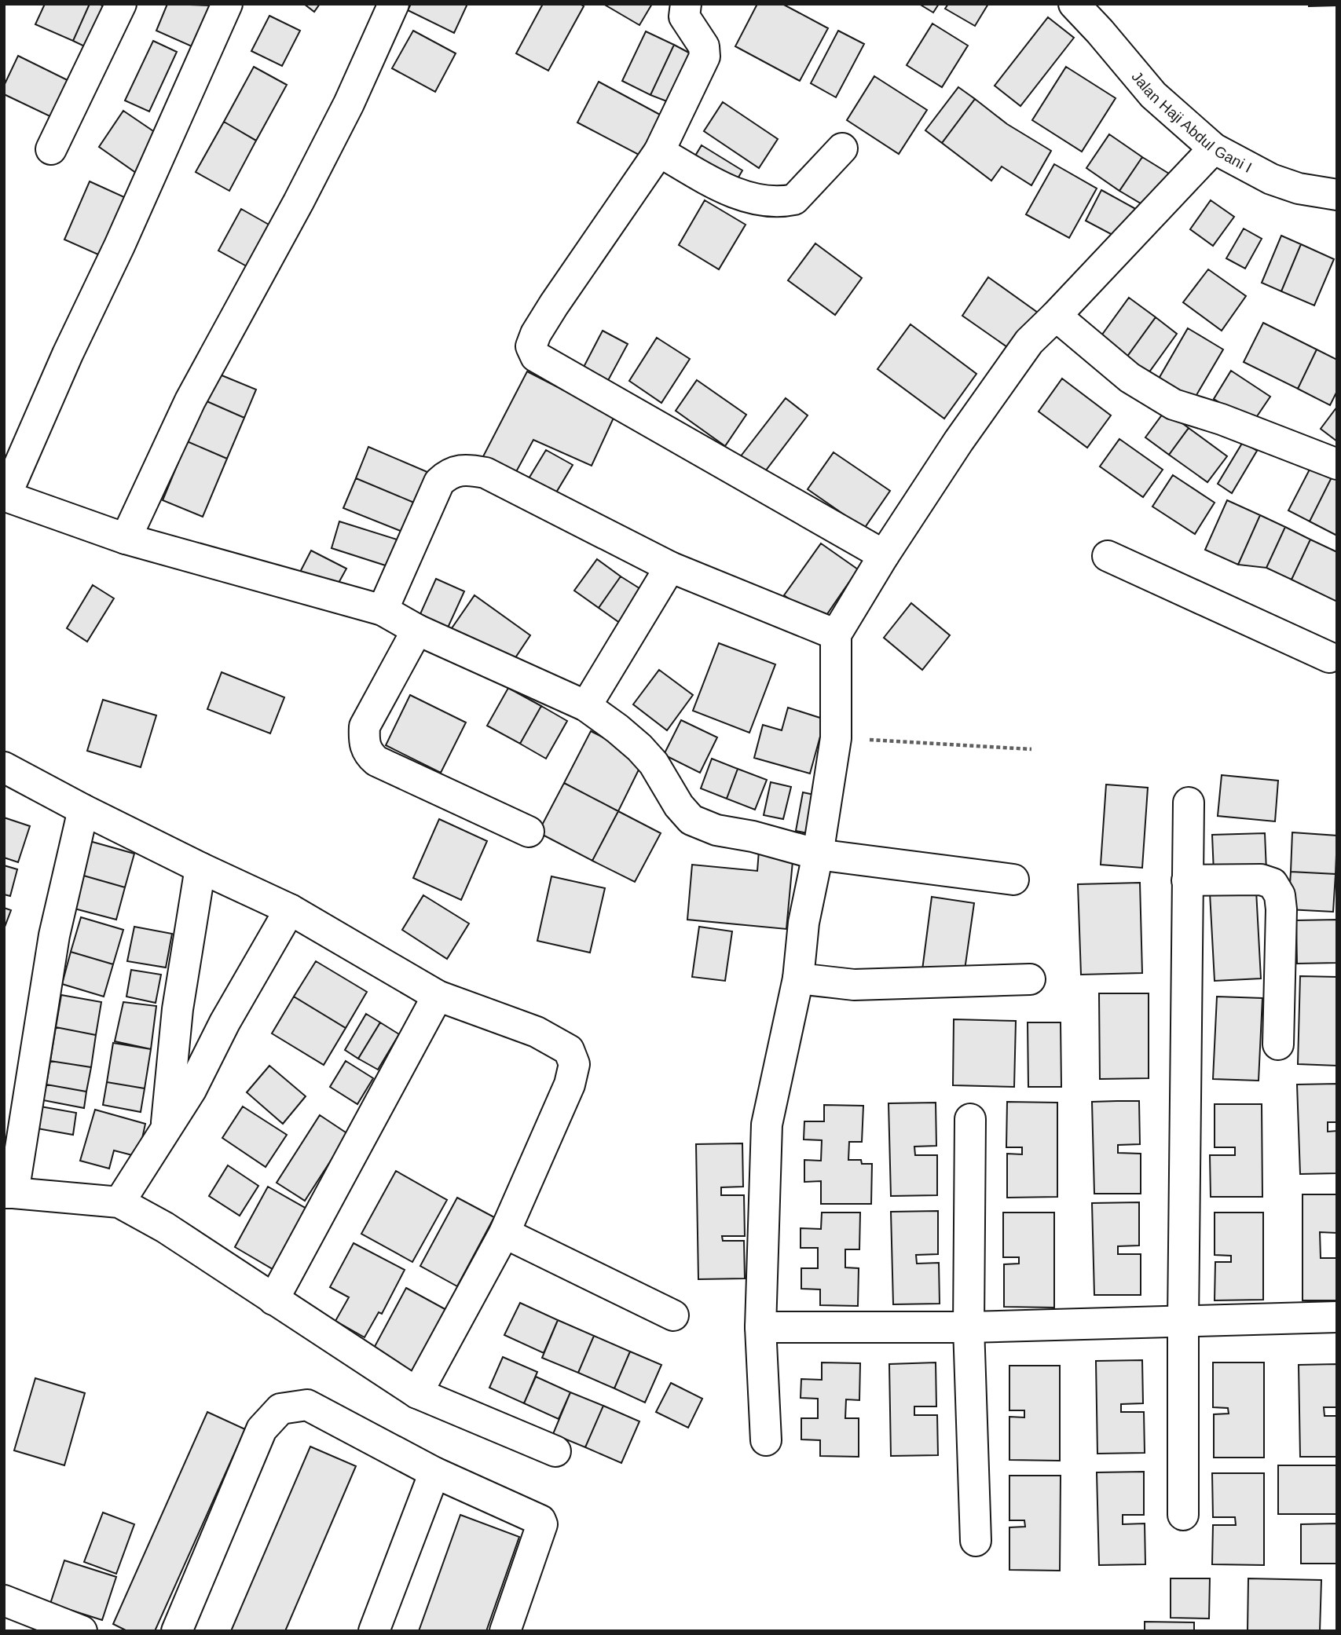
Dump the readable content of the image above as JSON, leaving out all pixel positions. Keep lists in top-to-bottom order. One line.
{"streets":{"street":["Jalan Haji Abdul Gani I"]}}
